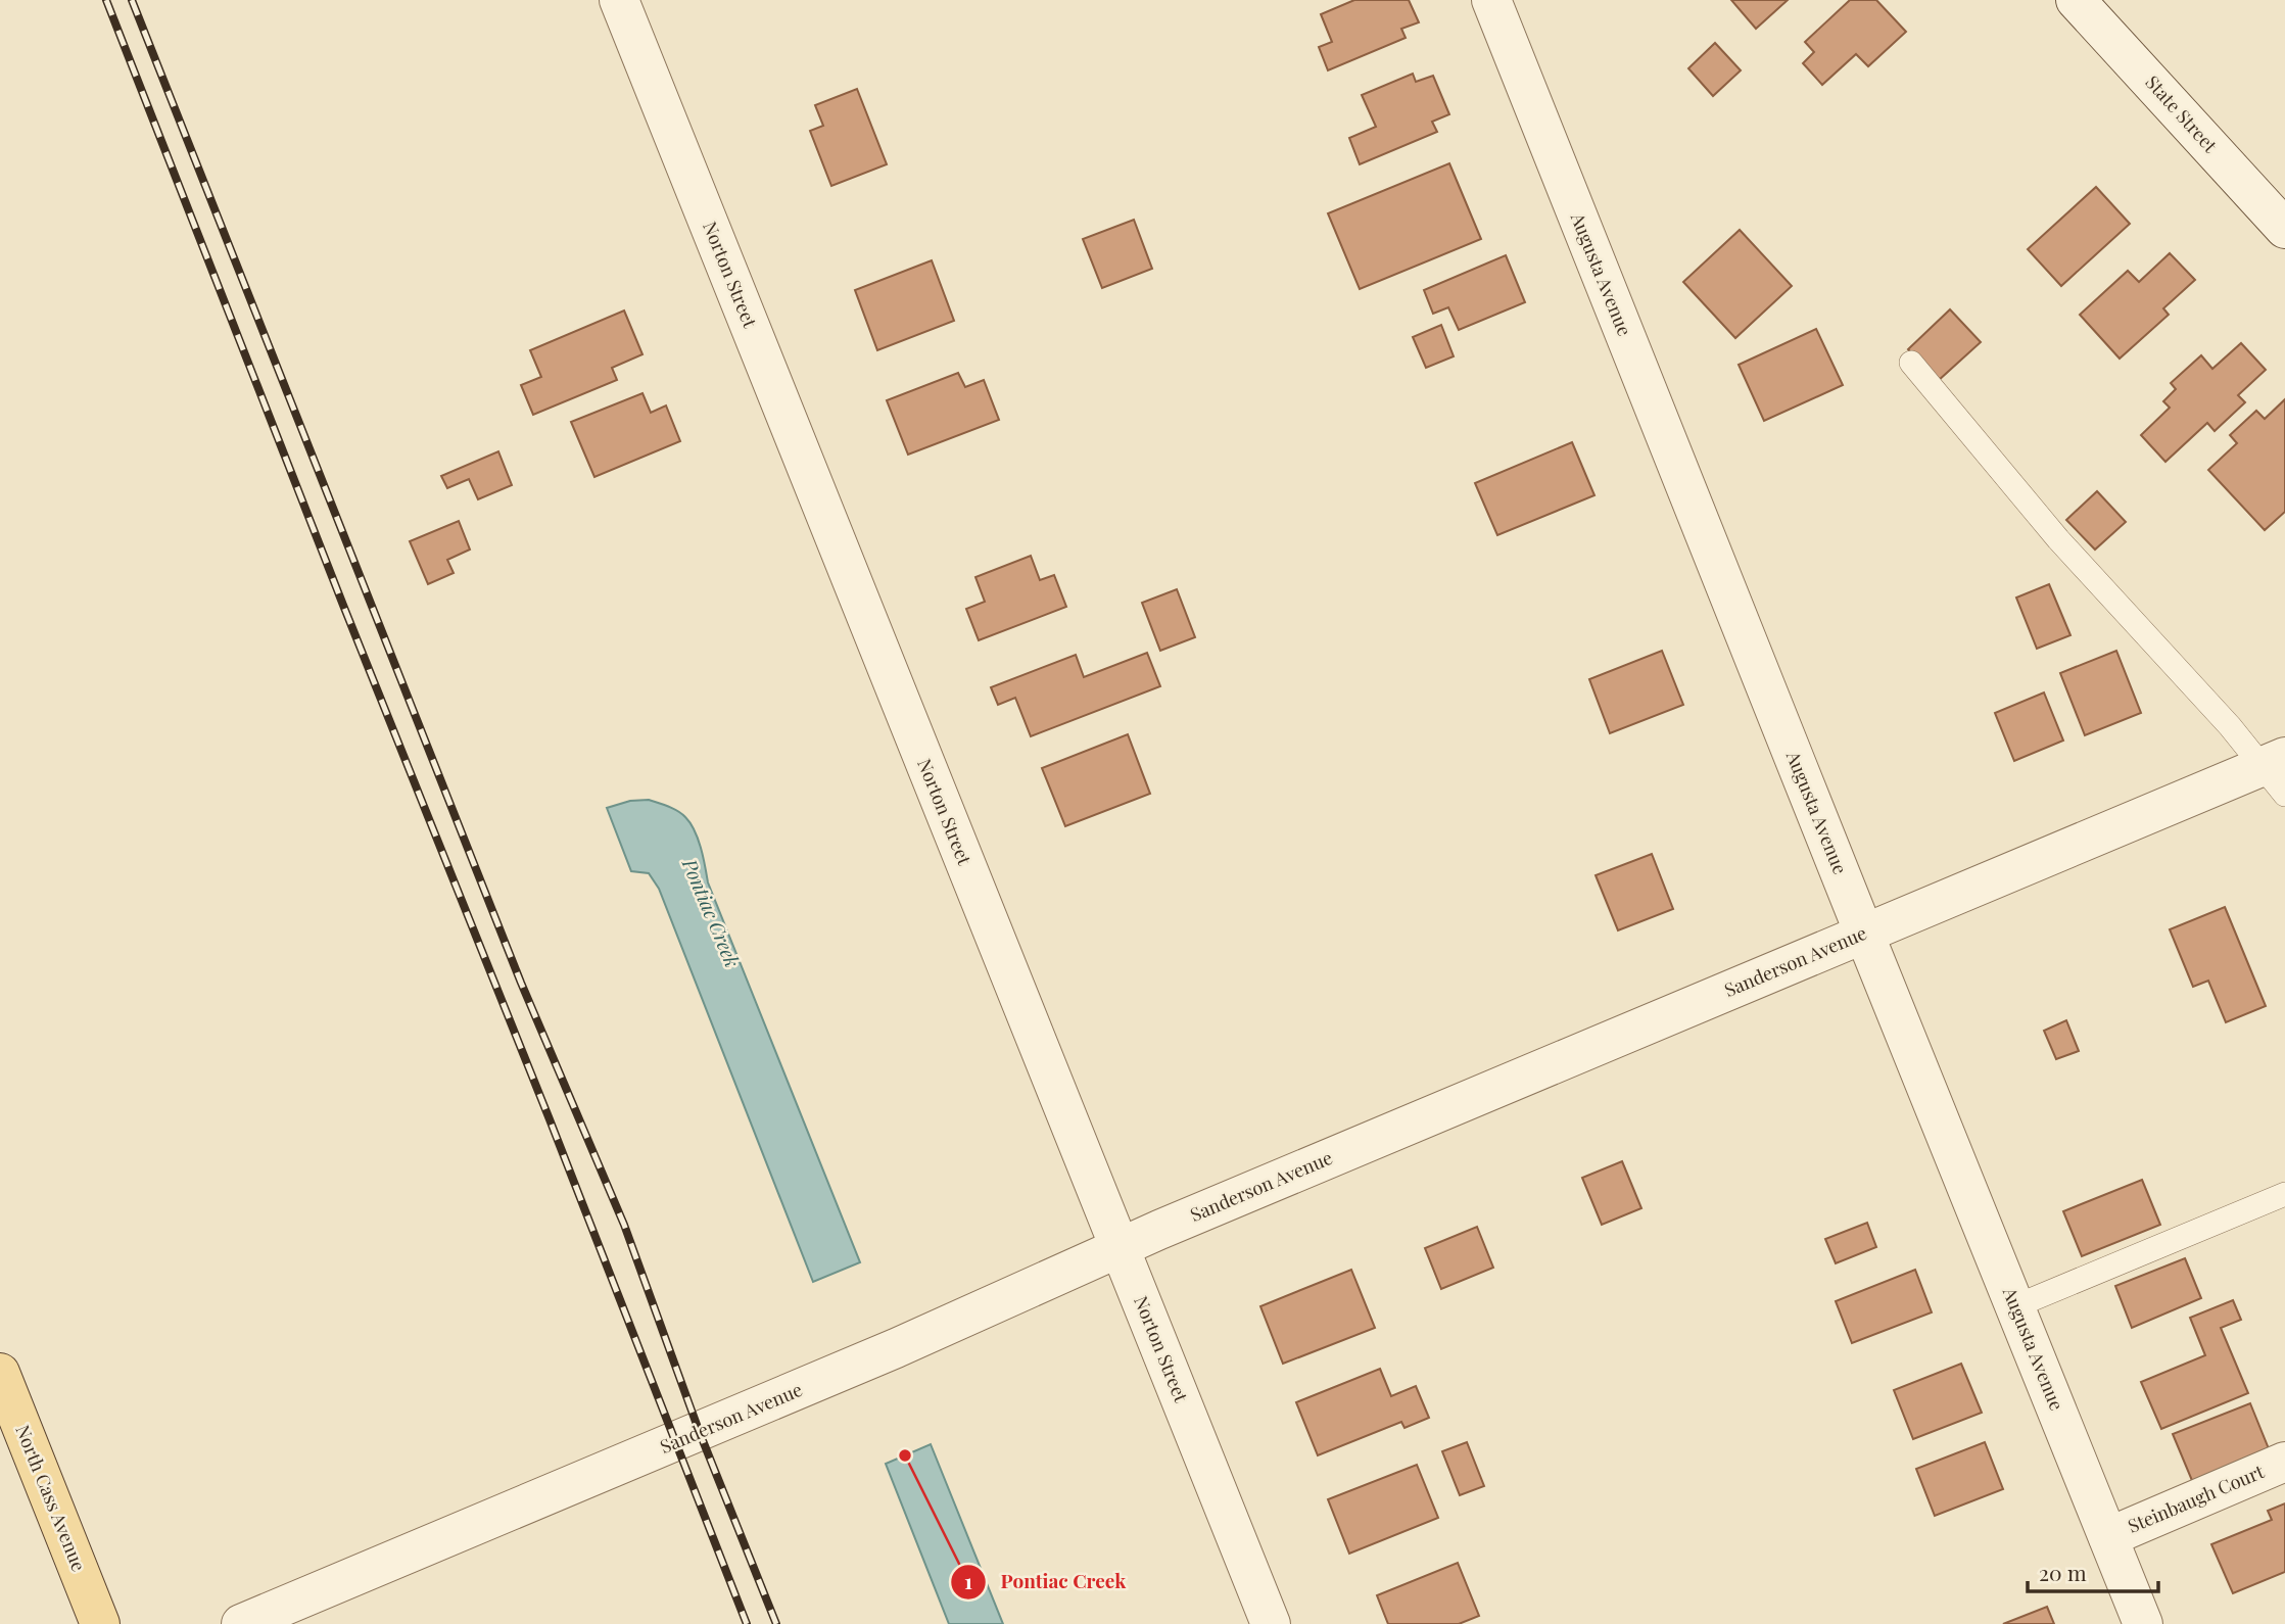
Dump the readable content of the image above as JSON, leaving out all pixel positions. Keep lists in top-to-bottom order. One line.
{"streets":{"main road":["North Cass Avenue"],"street":["State Street","Norton Street","Augusta Avenue","Sanderson Avenue","Steinbaugh Court"]},"crossings":[["Norton Street","Sanderson Avenue"],["Augusta Avenue","Sanderson Avenue"],["Augusta Avenue","Steinbaugh Court"]],"water":["Pontiac Creek"],"places":["Pontiac Creek"],"scale_bar":"20 m"}
